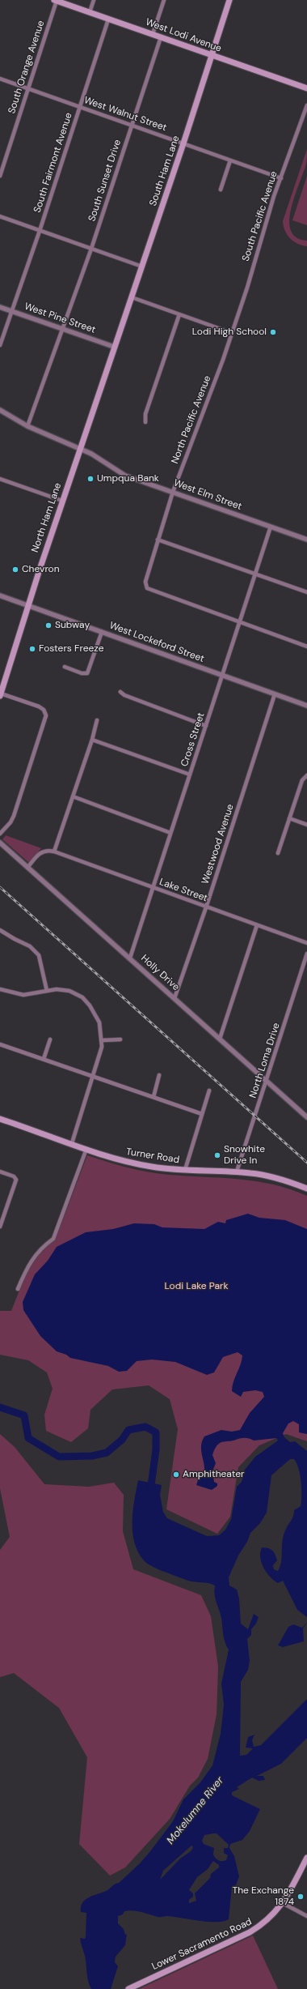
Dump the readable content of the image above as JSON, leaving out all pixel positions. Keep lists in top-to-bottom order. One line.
{"streets":{"main road":["West Lodi Avenue","South Ham Lane","North Ham Lane","Turner Road","Lower Sacramento Road"],"street":["South Orange Avenue","West Walnut Street","South Fairmont Avenue","South Sunset Drive","South Pacific Avenue","West Pine Street","North Pacific Avenue","West Elm Street","West Lockeford Street","Cross Street","Westwood Avenue","Lake Street","Holly Drive","North Loma Drive"]},"crossings":[["West Lodi Avenue","South Orange Avenue"],["West Lodi Avenue","South Fairmont Avenue"],["West Lodi Avenue","South Ham Lane"],["West Lodi Avenue","South Sunset Drive"],["South Orange Avenue","West Walnut Street"],["West Walnut Street","South Fairmont Avenue"],["West Walnut Street","South Ham Lane"],["West Walnut Street","South Sunset Drive"],["West Walnut Street","South Pacific Avenue"],["South Fairmont Avenue","West Pine Street"],["South Ham Lane","West Pine Street"],["South Ham Lane","North Ham Lane"],["South Sunset Drive","West Pine Street"],["South Sunset Drive","West Elm Street"],["South Pacific Avenue","North Pacific Avenue"],["West Pine Street","North Ham Lane"],["North Pacific Avenue","West Elm Street"],["North Pacific Avenue","Cross Street"],["West Elm Street","North Ham Lane"],["West Elm Street","Cross Street"],["North Ham Lane","West Lockeford Street"],["West Lockeford Street","Cross Street"],["West Lockeford Street","Westwood Avenue"],["Cross Street","Lake Street"],["Cross Street","Holly Drive"],["Westwood Avenue","Lake Street"],["Westwood Avenue","Holly Drive"],["Holly Drive","North Loma Drive"],["North Loma Drive","Turner Road"]],"water":["Mokelumne River"],"parks":["Lodi Lake Park"],"places":["Lodi High School","Umpqua Bank","Chevron","Subway","Fosters Freeze","Snowhite Drive In","Amphitheater","The Exchange 1874"]}
